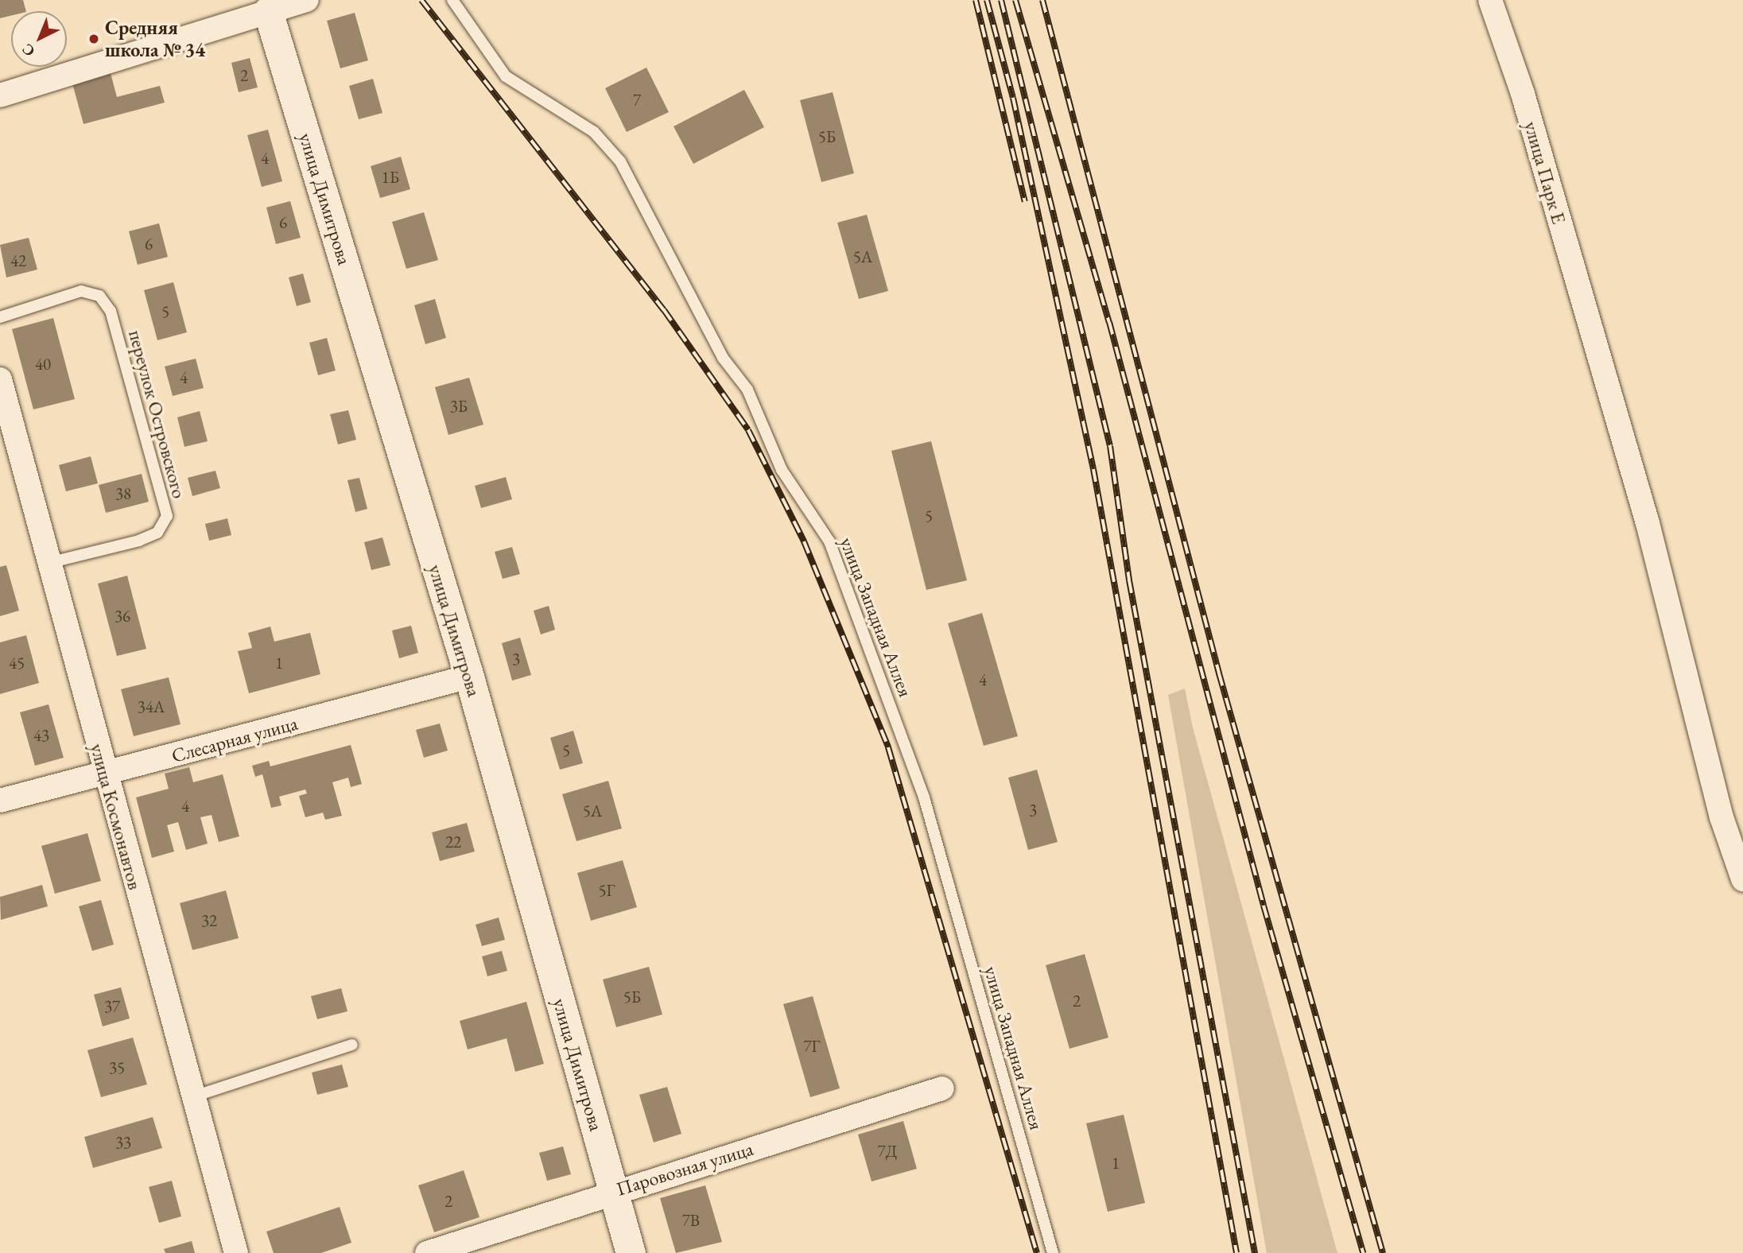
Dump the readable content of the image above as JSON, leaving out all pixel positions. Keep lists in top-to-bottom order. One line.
{"streets":{"street":["улица Парк Е","улица Димитрова","Слесарная улица","улица Космонавтов","Паровозная улица"],"lane":["переулок Островского","улица Западная Аллея"]},"crossings":[["улица Димитрова","Слесарная улица"],["улица Димитрова","Паровозная улица"],["переулок Островского","улица Космонавтов"],["Слесарная улица","улица Космонавтов"]],"places":["Средняя школа № 34"],"house_numbers":["2","7","5Б","4","1Б","6","6","5А","42","5","40","4","3Б","38","5","36","3","45","1","4","34А","43","5","4","3","5А","22","5Г","32","5Б","2","37","7Г","35","33","7Д","1","2","7В"],"north":"bottom left"}
